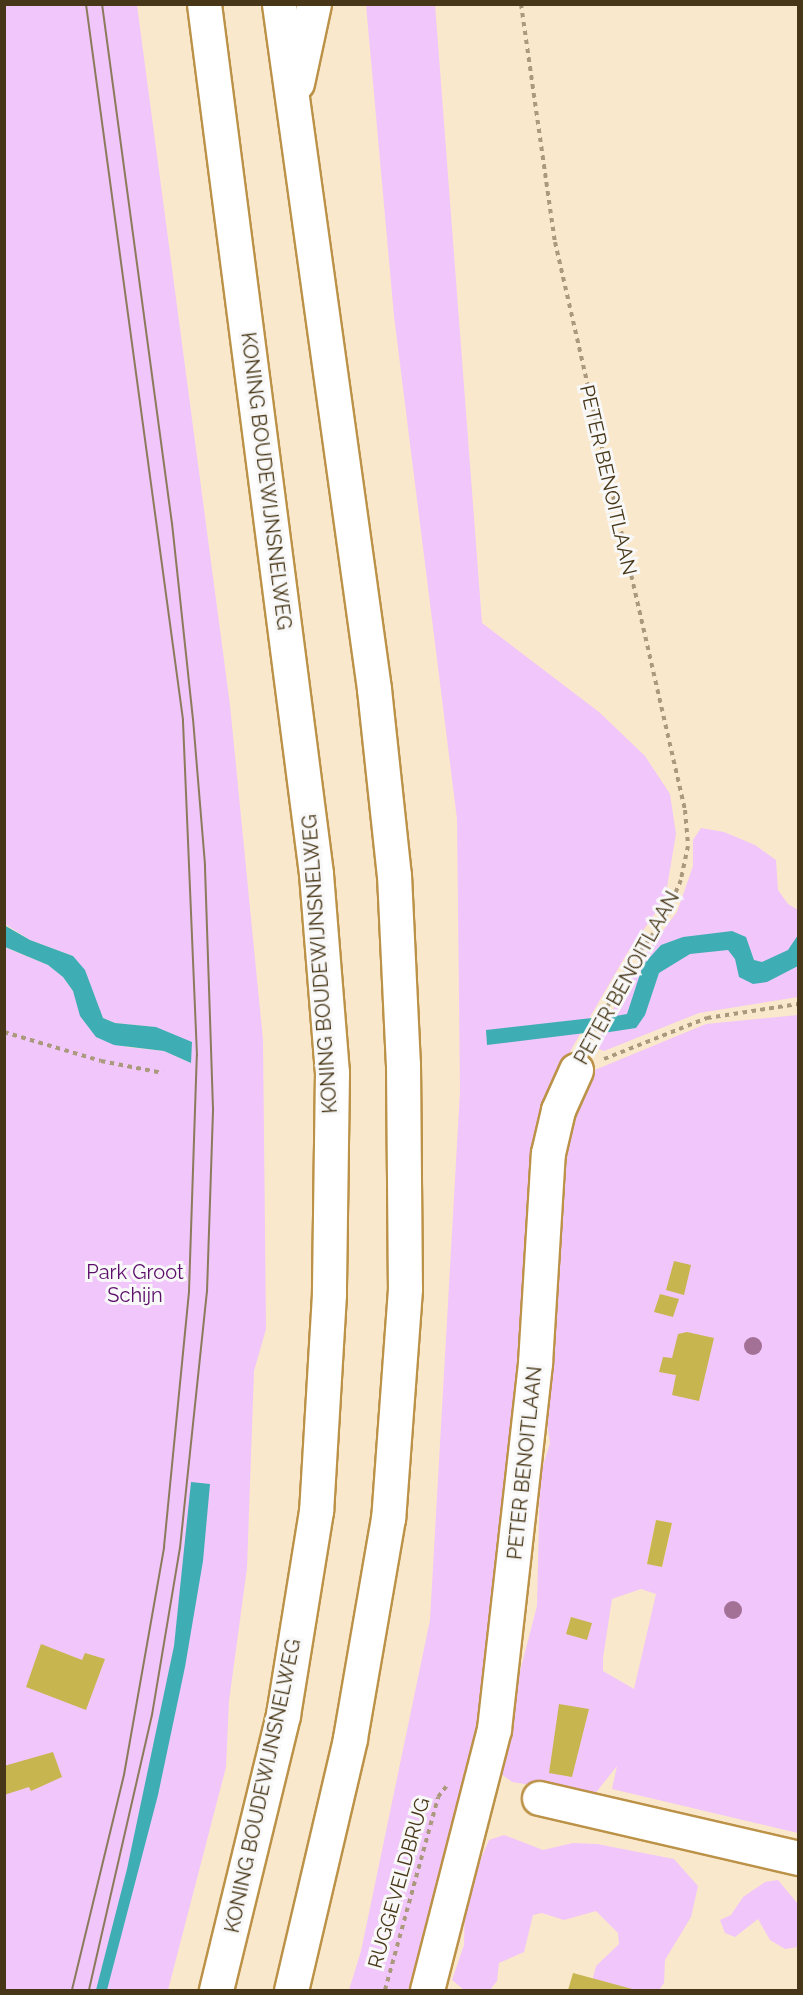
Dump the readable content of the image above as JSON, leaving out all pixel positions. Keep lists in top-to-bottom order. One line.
{"streets":{"main road":["PETER BENOITLAAN","KONING BOUDEWIJNSNELWEG"],"path":["RUGGEVELDBRUG"]},"crossings":[["PETER BENOITLAAN","RUGGEVELDBRUG"]],"parks":["Park Groot Schijn"]}
